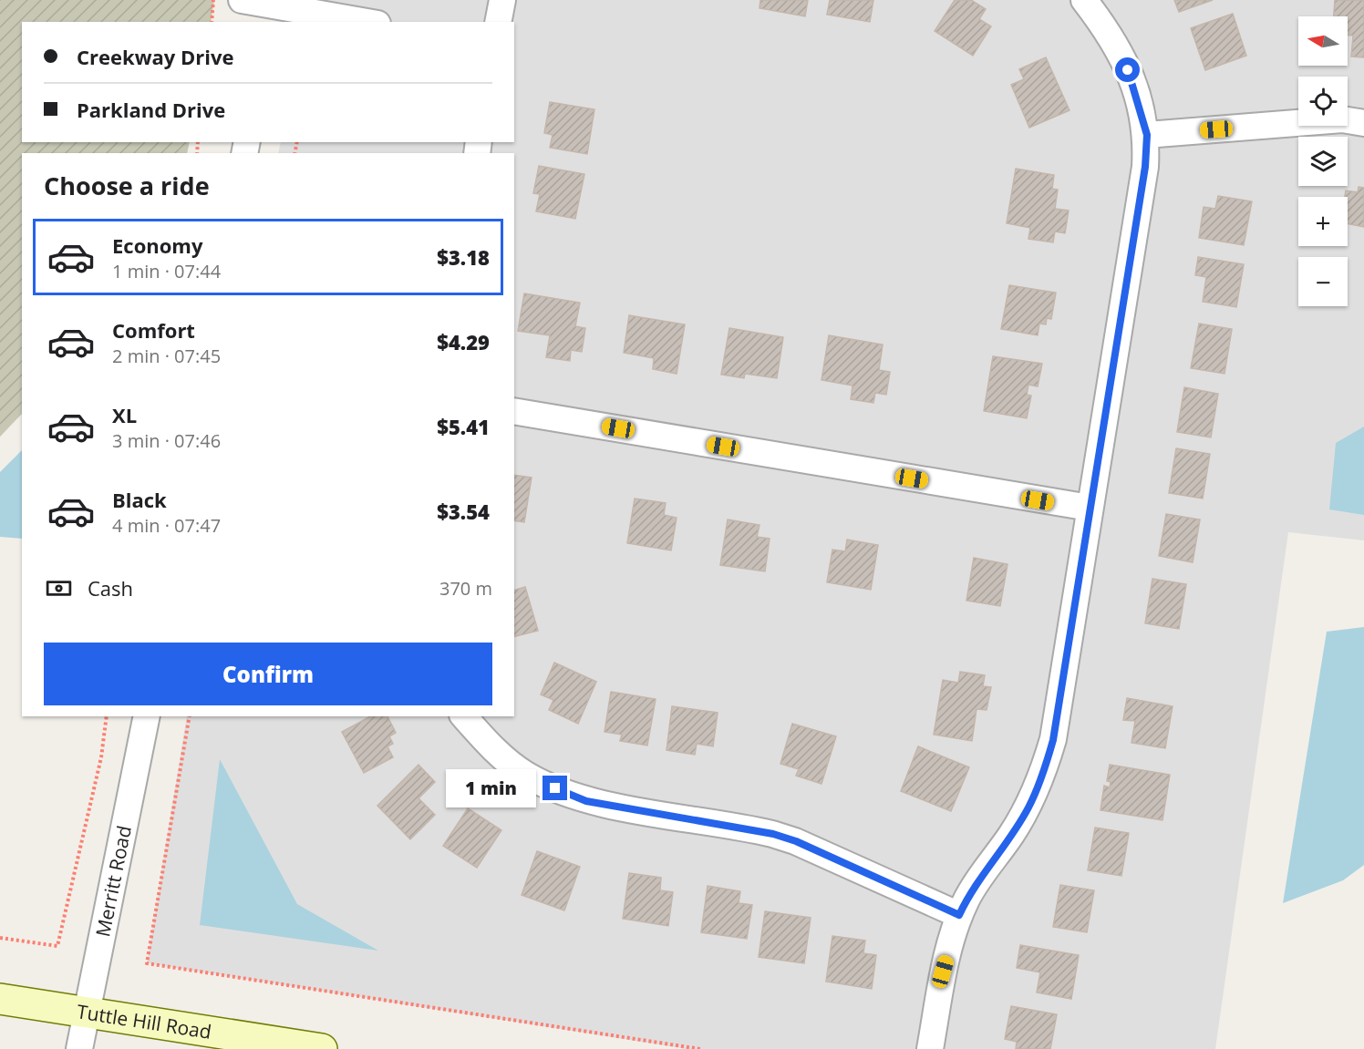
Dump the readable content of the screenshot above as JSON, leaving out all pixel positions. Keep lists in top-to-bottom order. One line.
{"streets":{"main road":["Tuttle Hill Road"],"street":["Merritt Road"]},"crossings":[["Merritt Road","Tuttle Hill Road"]],"north":"left","page":{"map_buttons":["+","−"],"banner":["Creekway Drive","Parkland Drive"],"heading":"Choose a ride","list":[{"name":"Economy","note":"1 min · 07:44","value":"$3.18"},{"name":"Comfort","note":"2 min · 07:45","value":"$4.29"},{"name":"XL","note":"3 min · 07:46","value":"$5.41"},{"name":"Black","note":"4 min · 07:47","value":"$3.54"}],"pay":["Cash","370 m"],"buttons":"Confirm","bubble":"1 min"}}
